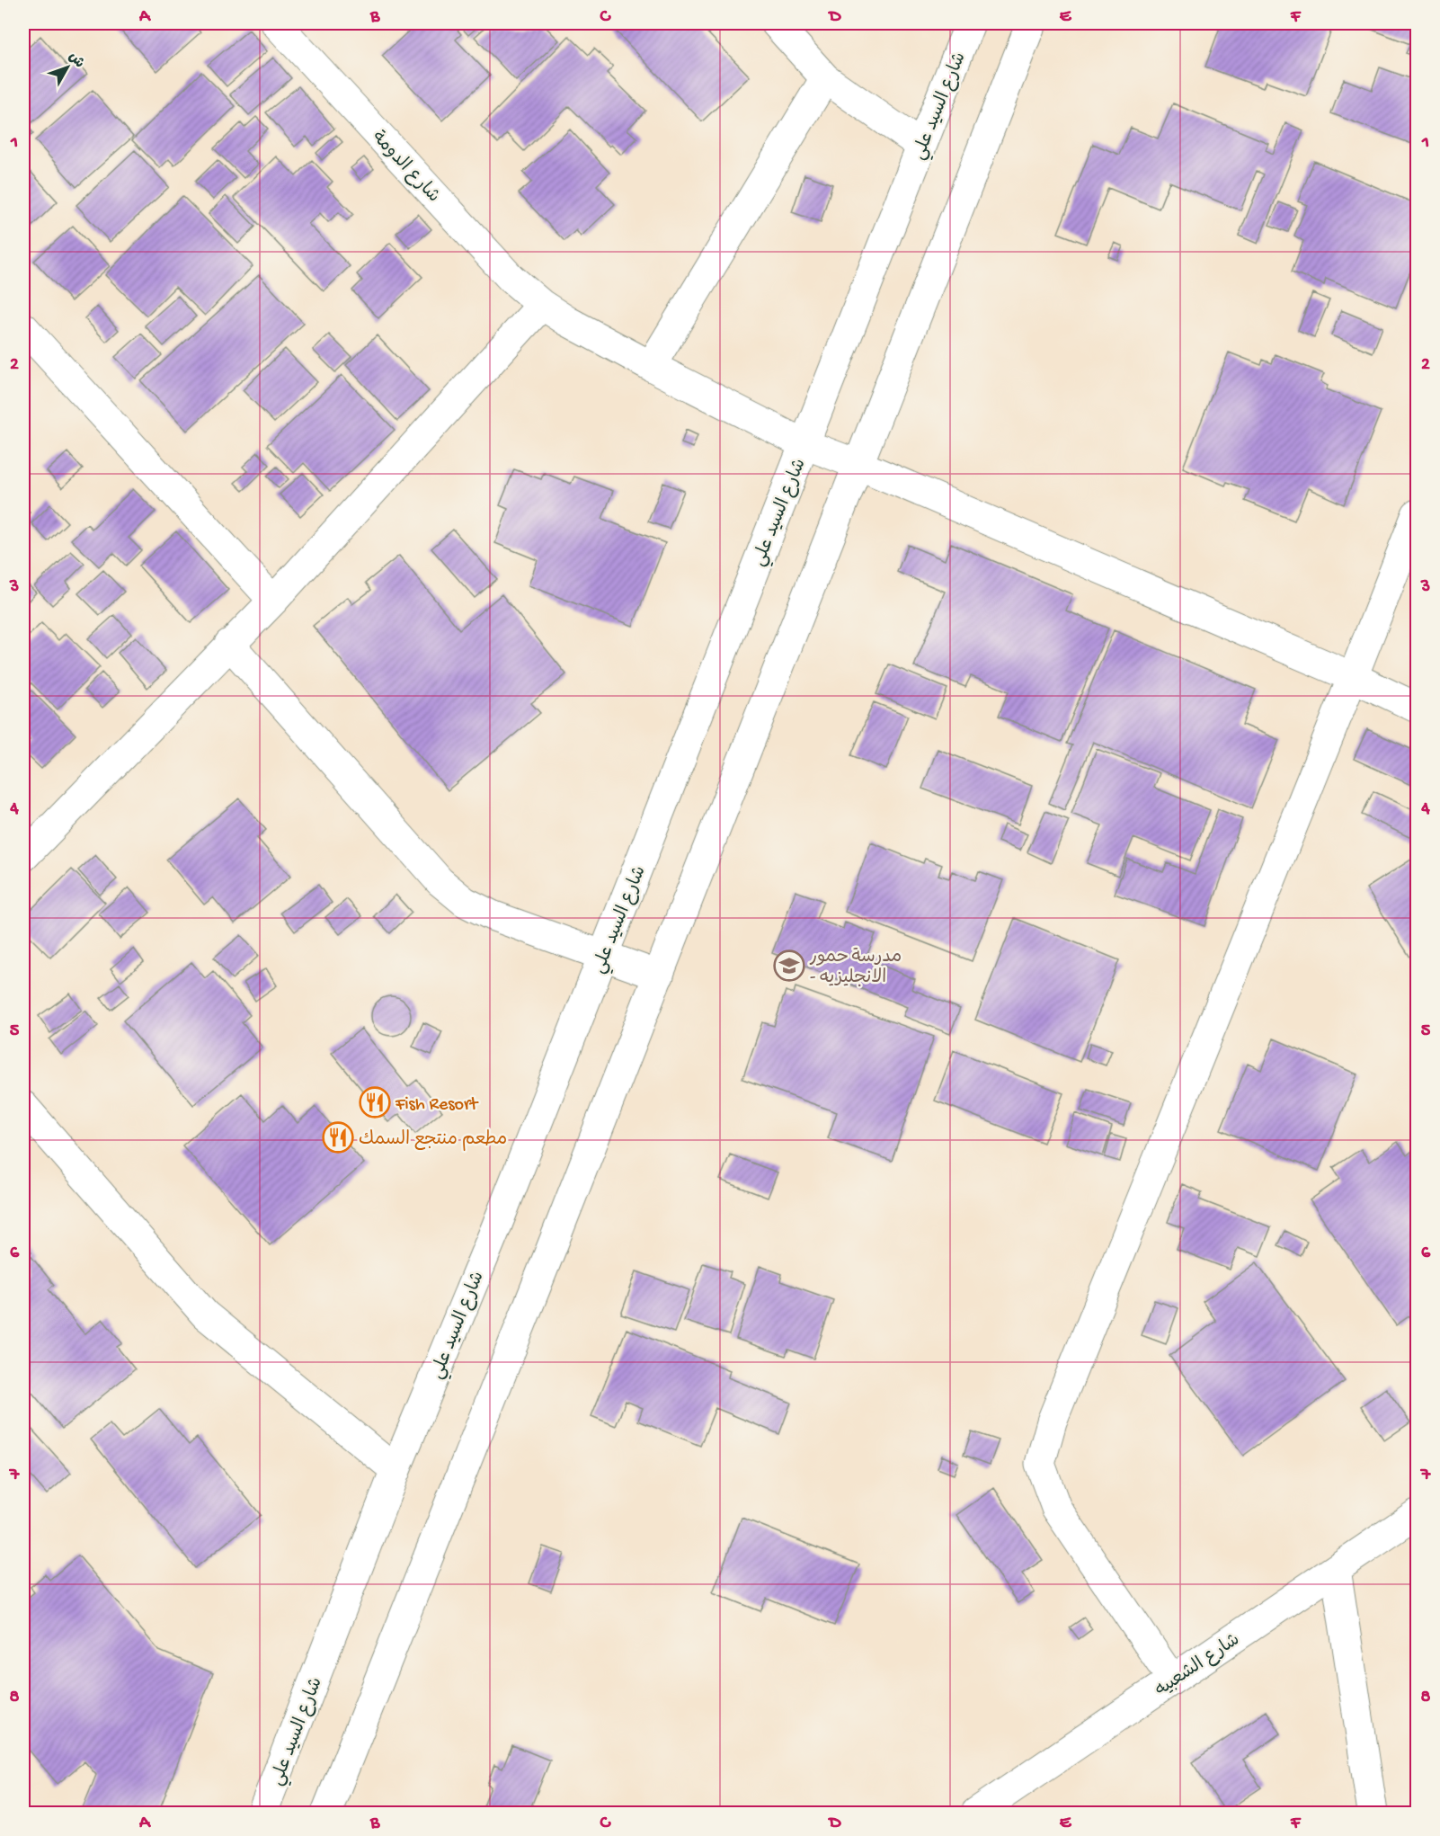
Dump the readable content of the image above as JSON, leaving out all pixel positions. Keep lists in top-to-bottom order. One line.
{"streets":{"street":["شارع السيد علي","شارع الدومة","شارع الشعبيه"]},"crossings":[["شارع السيد علي","شارع الدومة"]],"places":{"school or university":["مدرسة حمور - الانجليزيه"],"restaurant":["Fish Resort","مطعم منتجع السمك"]},"north":"top right","grid":{"columns":["A","B","C","D","E","F"],"rows":["1","2","3","4","5","6","7","8"]}}
